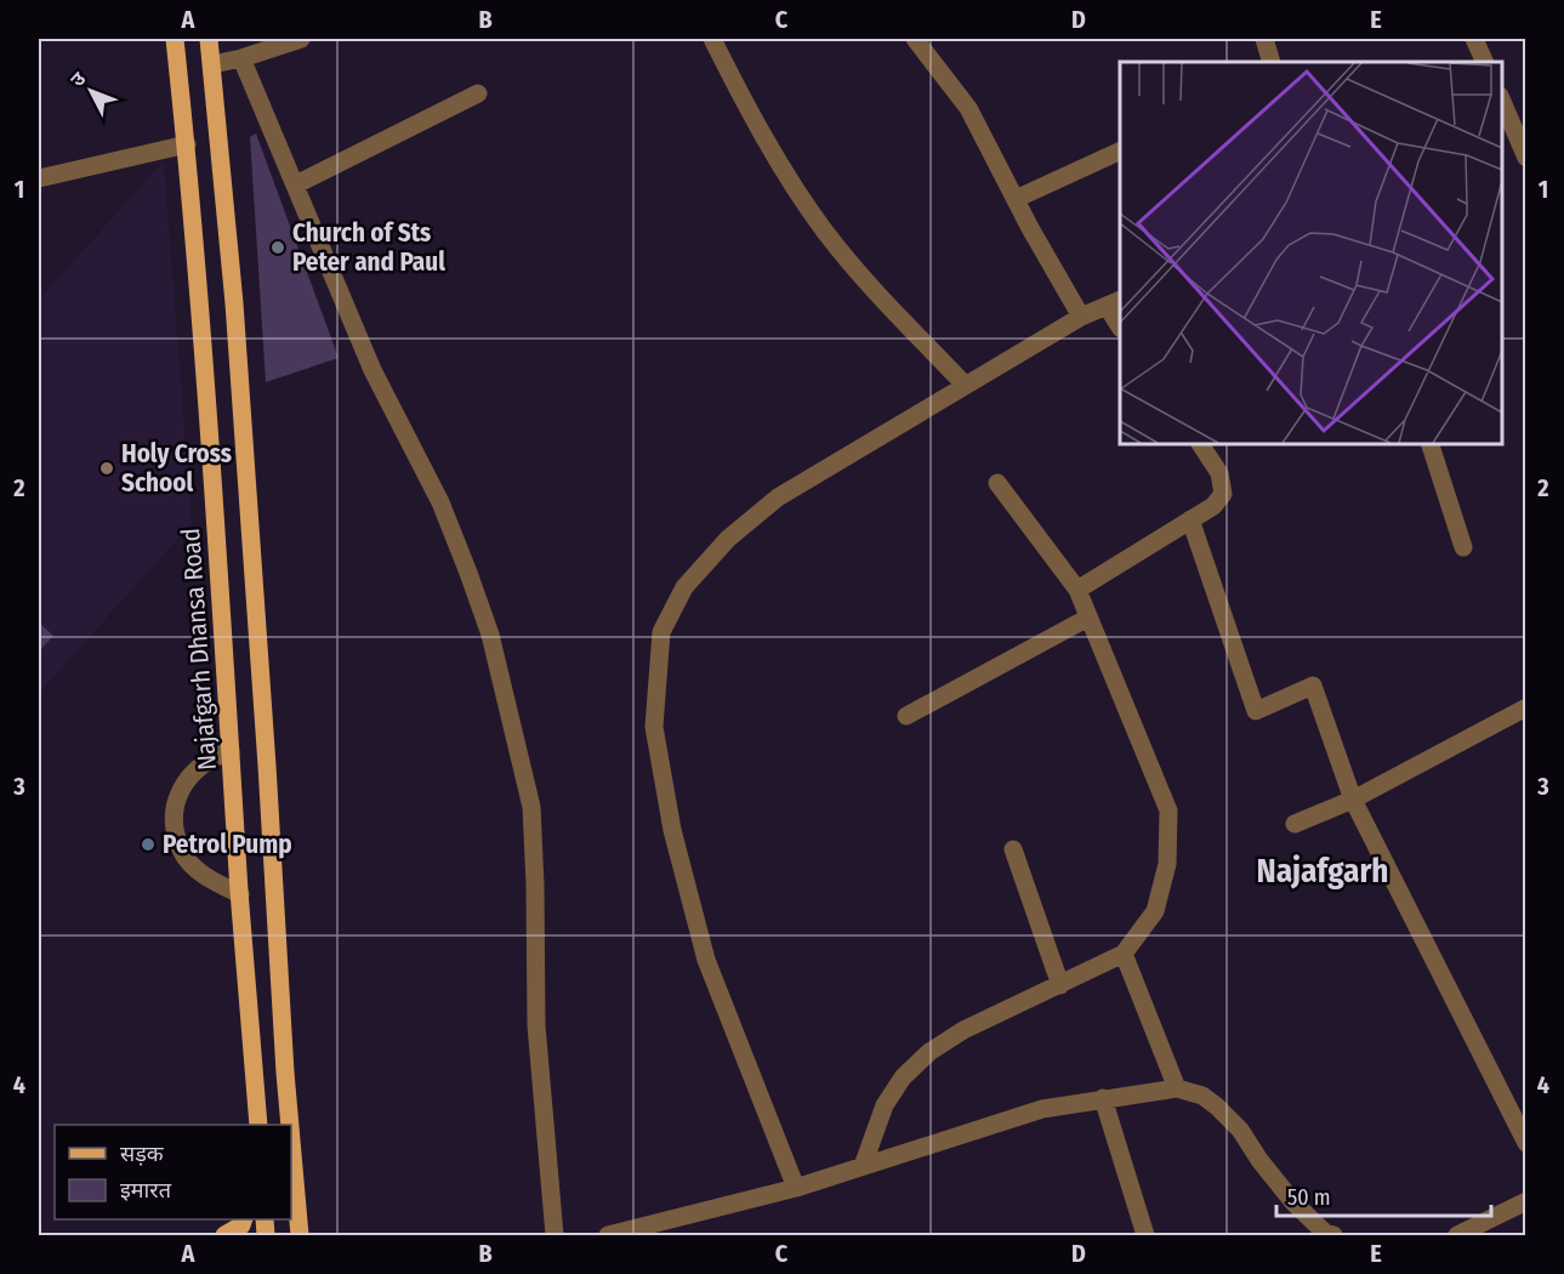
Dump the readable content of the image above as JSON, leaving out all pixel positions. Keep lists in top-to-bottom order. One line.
{"streets":{"main road":["Najafgarh Dhansa Road"]},"districts":["Najafgarh"],"places":["Church of Sts Peter and Paul","Holy Cross School","Petrol Pump"],"legend":["सड़क","इमारत"],"scale_bar":"50 m","north":"top left","grid":{"columns":["A","B","C","D","E"],"rows":["1","2","3","4"]}}
